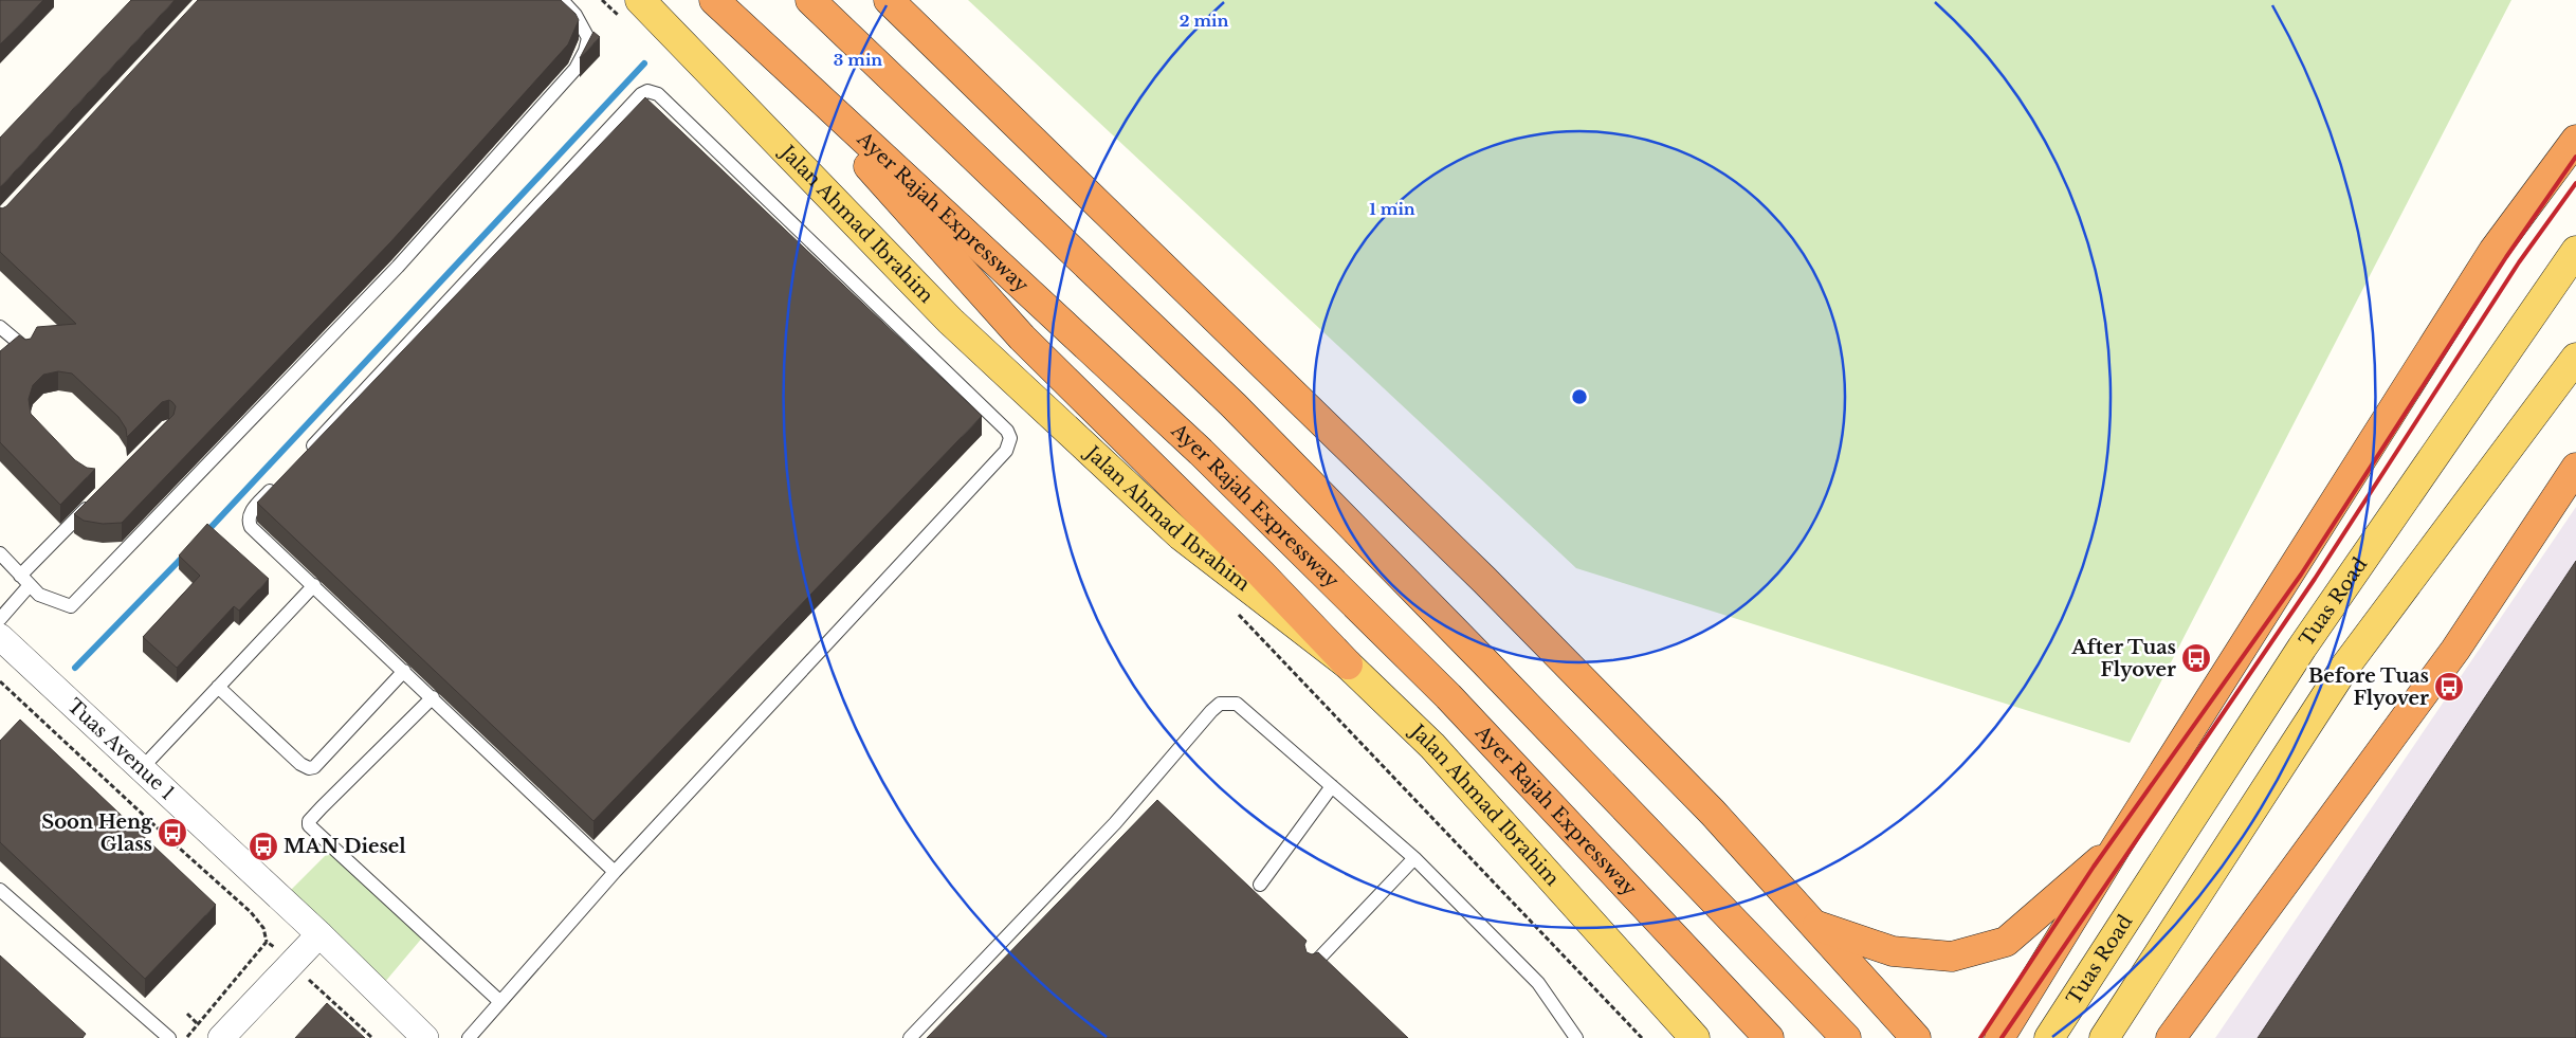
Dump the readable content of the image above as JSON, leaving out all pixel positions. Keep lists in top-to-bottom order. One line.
{"streets":{"highway":["Ayer Rajah Expressway"],"main road":["Jalan Ahmad Ibrahim","Tuas Road"],"street":["Tuas Avenue 1"]},"places":{"bus stop":["After Tuas Flyover","Before Tuas Flyover","Soon Heng Glass","MAN Diesel"]},"rings":["2 min","3 min","1 min"]}
